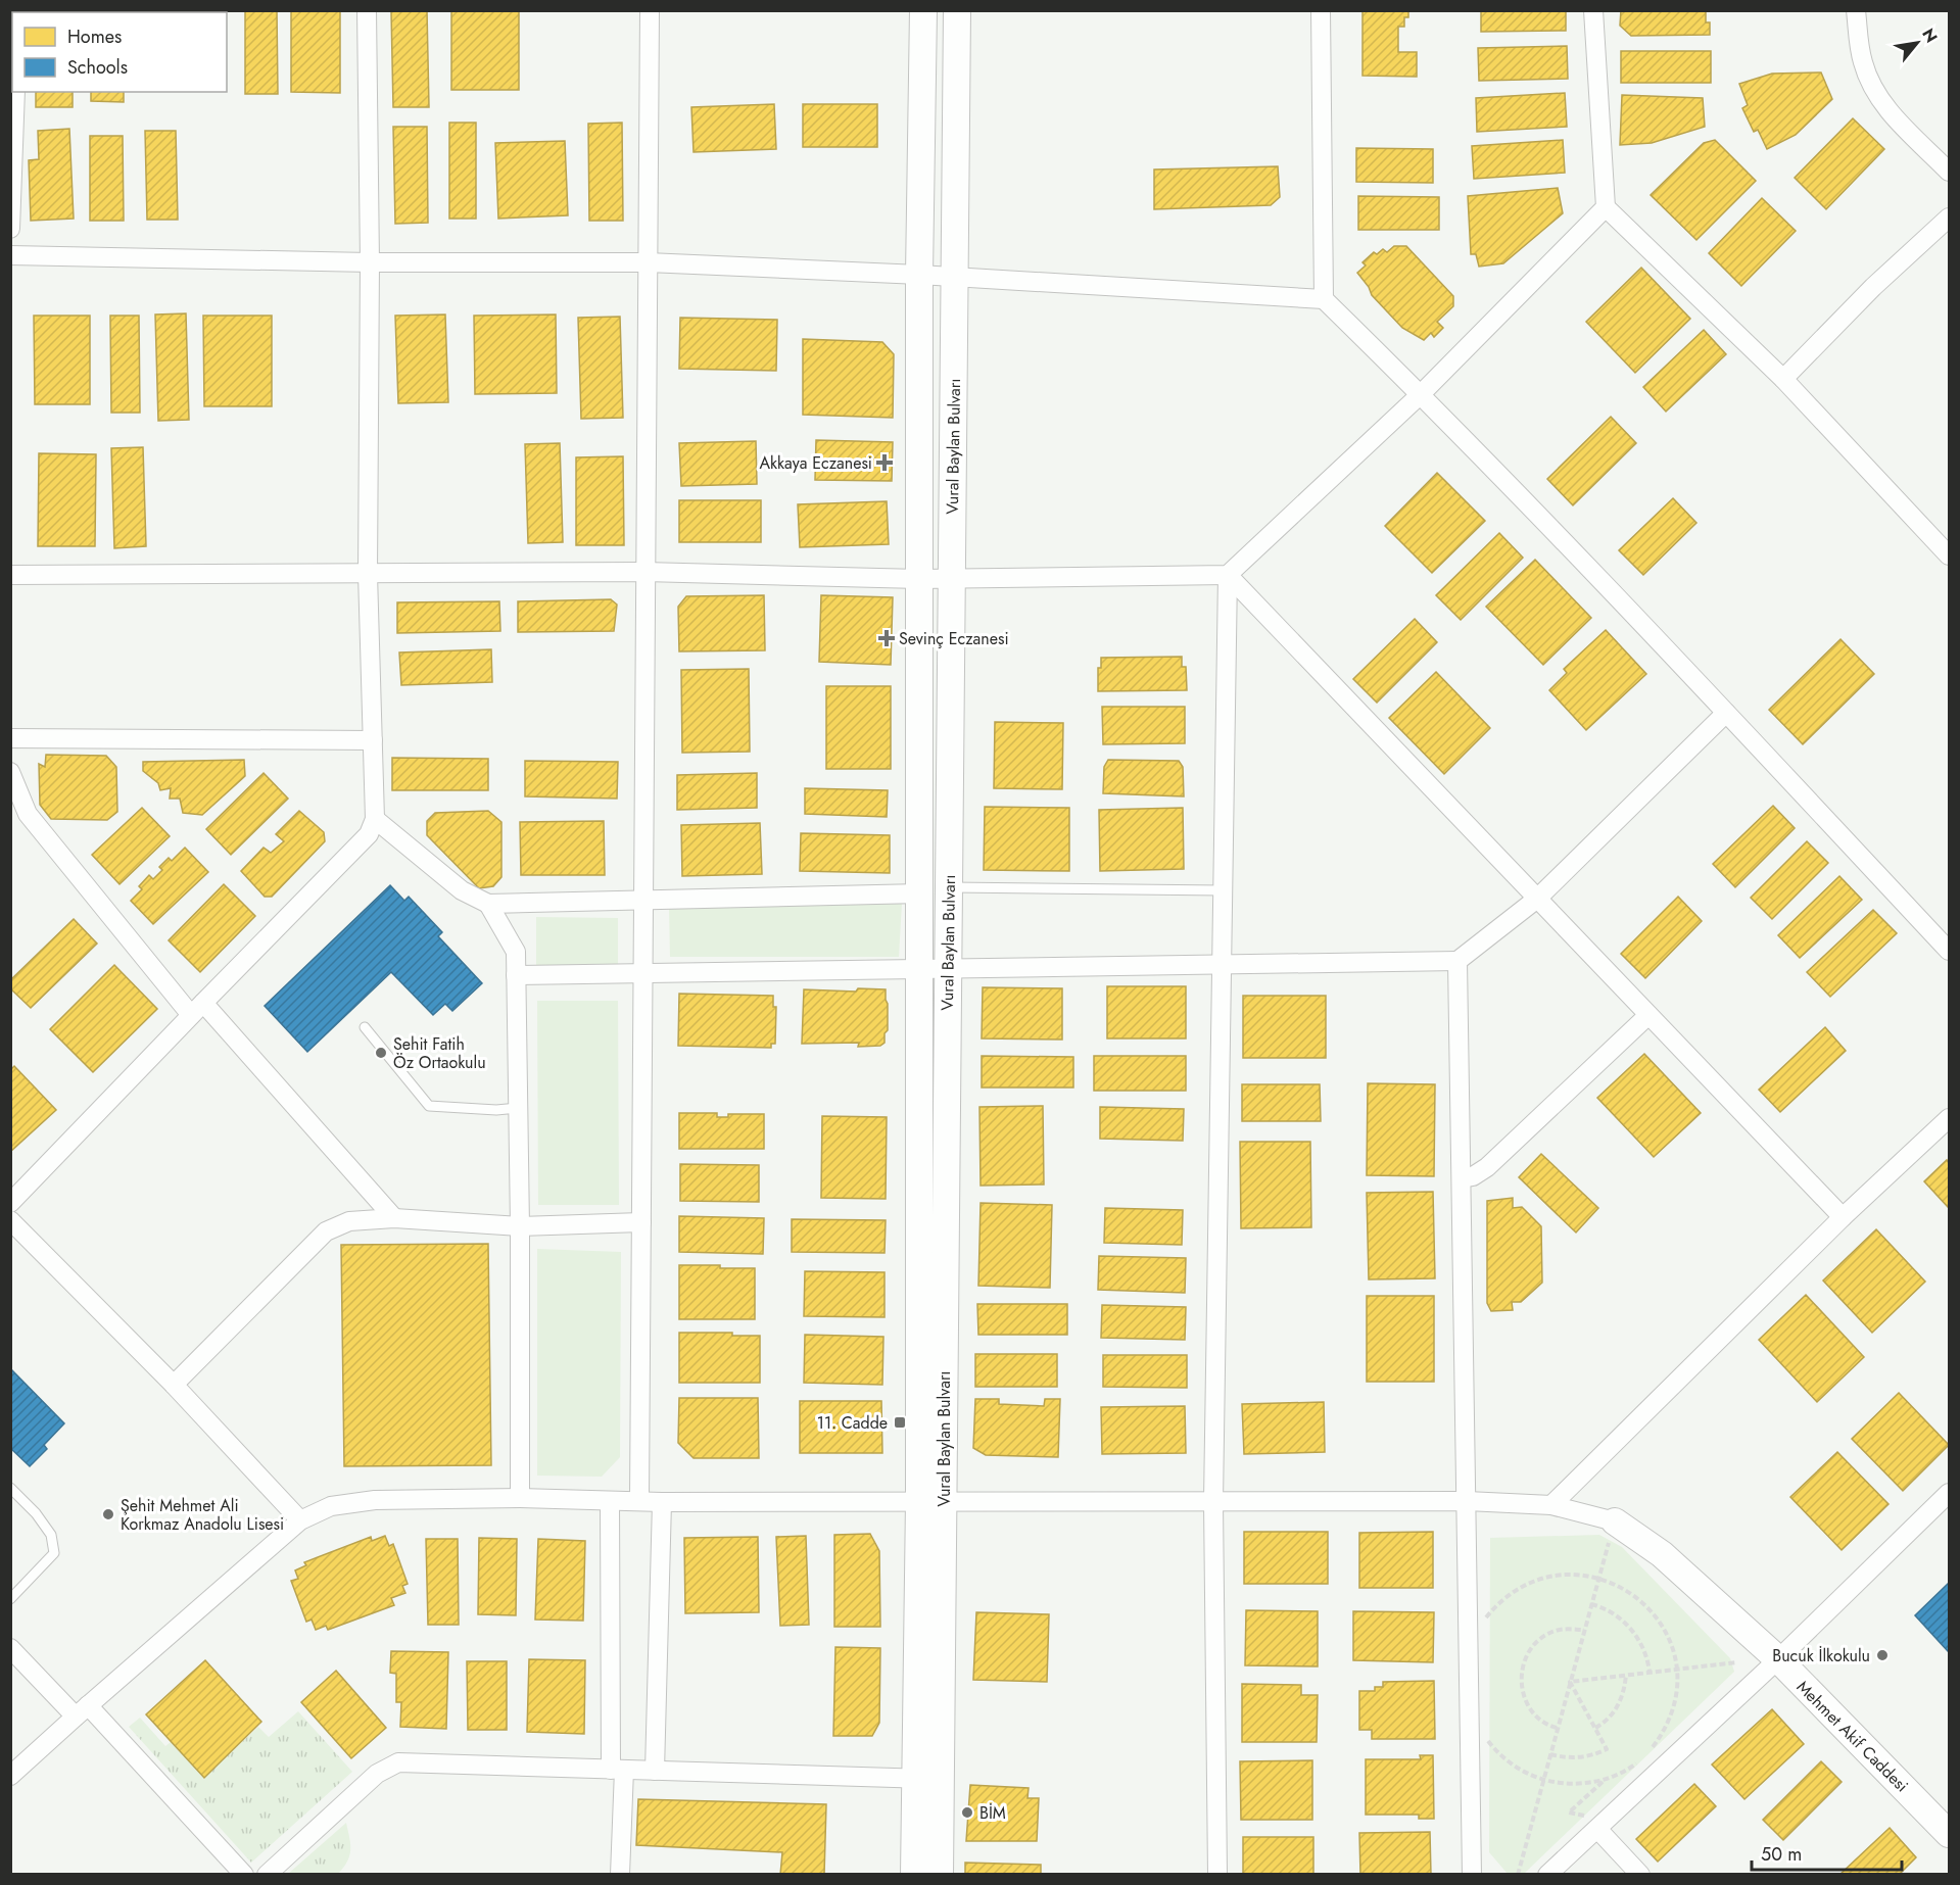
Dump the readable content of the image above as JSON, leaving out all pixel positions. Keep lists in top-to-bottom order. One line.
{"streets":{"main road":["Vural Baylan Bulvarı","Mehmet Akif Caddesi"]},"places":{"health":["Akkaya Eczanesi","Sevinç Eczanesi"],"other":["Şehit Fatih Öz Ortaokulu","Şehit Mehmet Ali Korkmaz Anadolu Lisesi","Bucuk İlkokulu","BİM"],"transit":["11. Cadde"]},"legend":["Homes","Schools"],"scale_bar":"50 m","north":"top right"}
